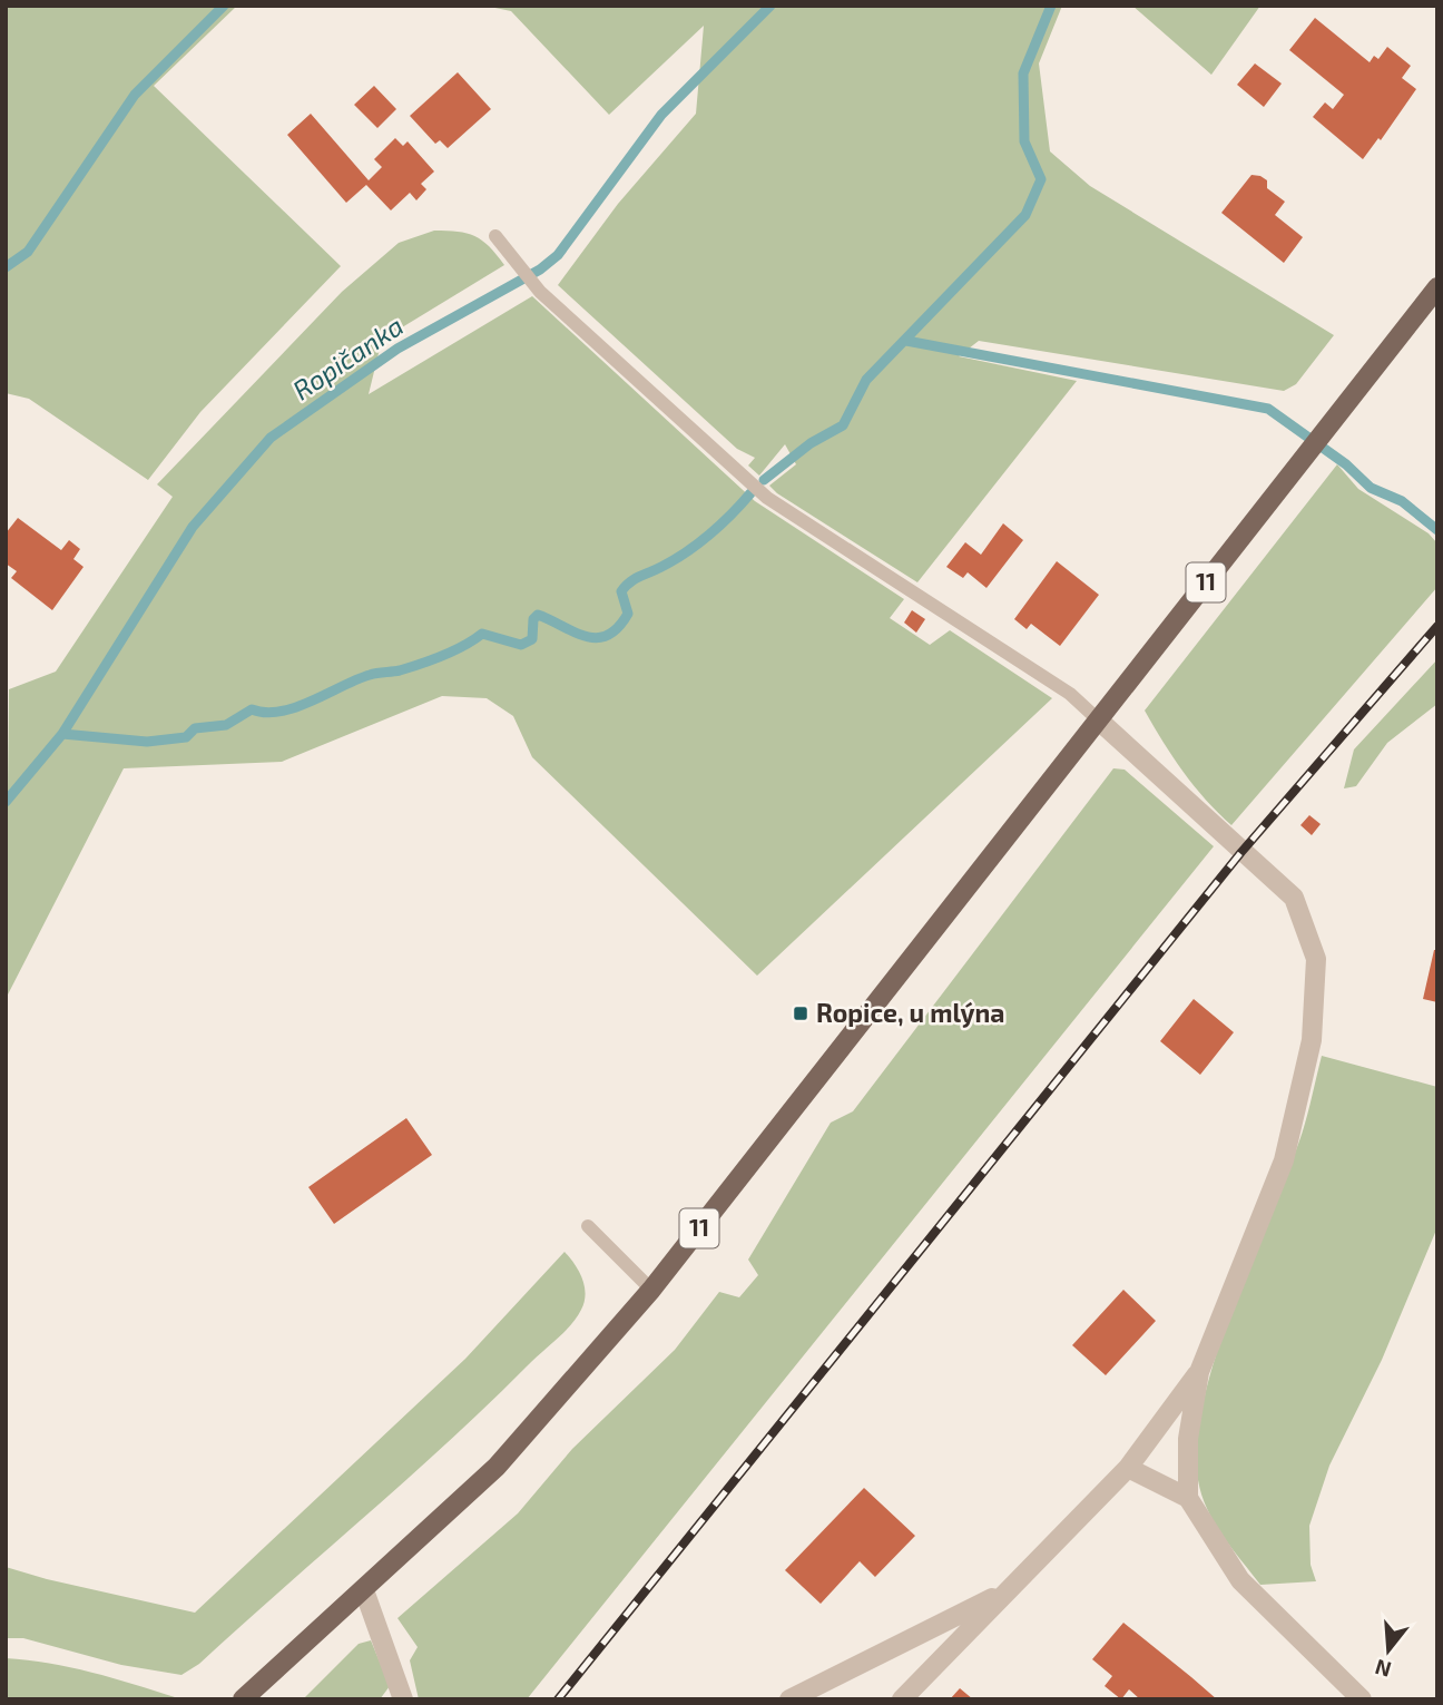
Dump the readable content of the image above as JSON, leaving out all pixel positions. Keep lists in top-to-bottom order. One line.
{"streets":{"main road":["11"]},"water":["Ropičanka"],"places":{"transit":["Ropice, u mlýna"]},"north":"bottom"}
